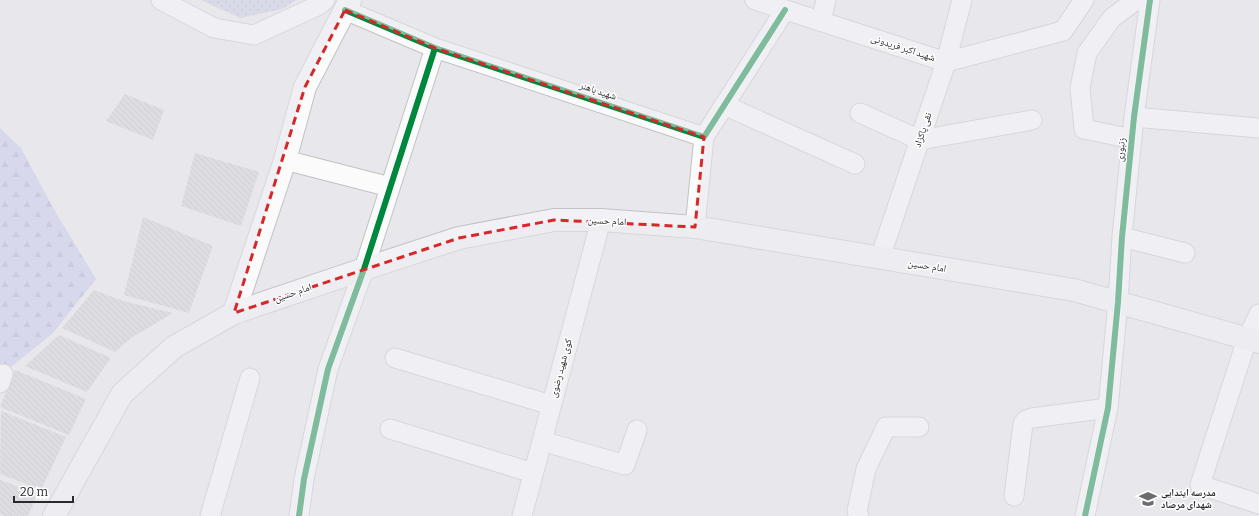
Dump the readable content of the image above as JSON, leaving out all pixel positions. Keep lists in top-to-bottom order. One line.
{"streets":{"main road":["امام حسین"],"street":["شهید اکبر فریدونی","شهید باهنر","نقی پاکزاد","زنبوری","کوی شهید رضوی"]},"crossings":[["شهید اکبر فریدونی","نقی پاکزاد"],["نقی پاکزاد","امام حسین"],["زنبوری","امام حسین"],["امام حسین","کوی شهید رضوی"]],"places":{"school or university":["مدرسه ایتدایی شهدای مرصاد"]},"scale_bar":"20 m"}
